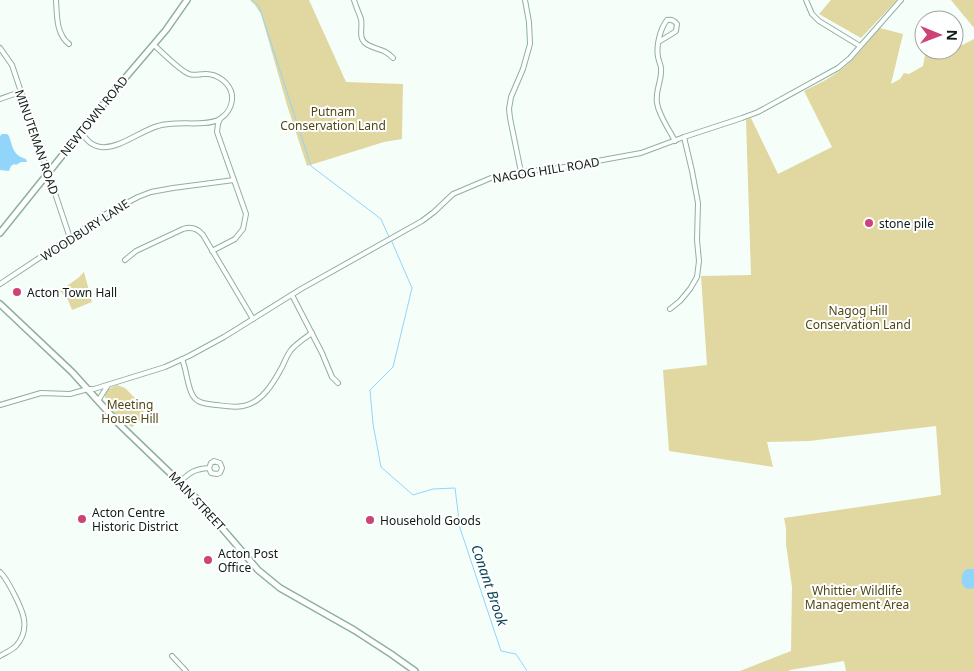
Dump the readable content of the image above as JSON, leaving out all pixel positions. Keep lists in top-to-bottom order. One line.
{"streets":{"main road":["NEWTOWN ROAD","MAIN STREET"],"street":["MINUTEMAN ROAD","NAGOG HILL ROAD","WOODBURY LANE"]},"crossings":[["NEWTOWN ROAD","MINUTEMAN ROAD"],["MINUTEMAN ROAD","WOODBURY LANE"],["NAGOG HILL ROAD","MAIN STREET"]],"water":["Conant Brook"],"parks":["Putnam Conservation Land","Nagog Hill Conservation Land","Meeting House Hill","Whittier Wildlife Management Area"],"places":["stone pile","Acton Town Hall","Acton Centre Historic District","Household Goods","Acton Post Office"],"north":"right"}
